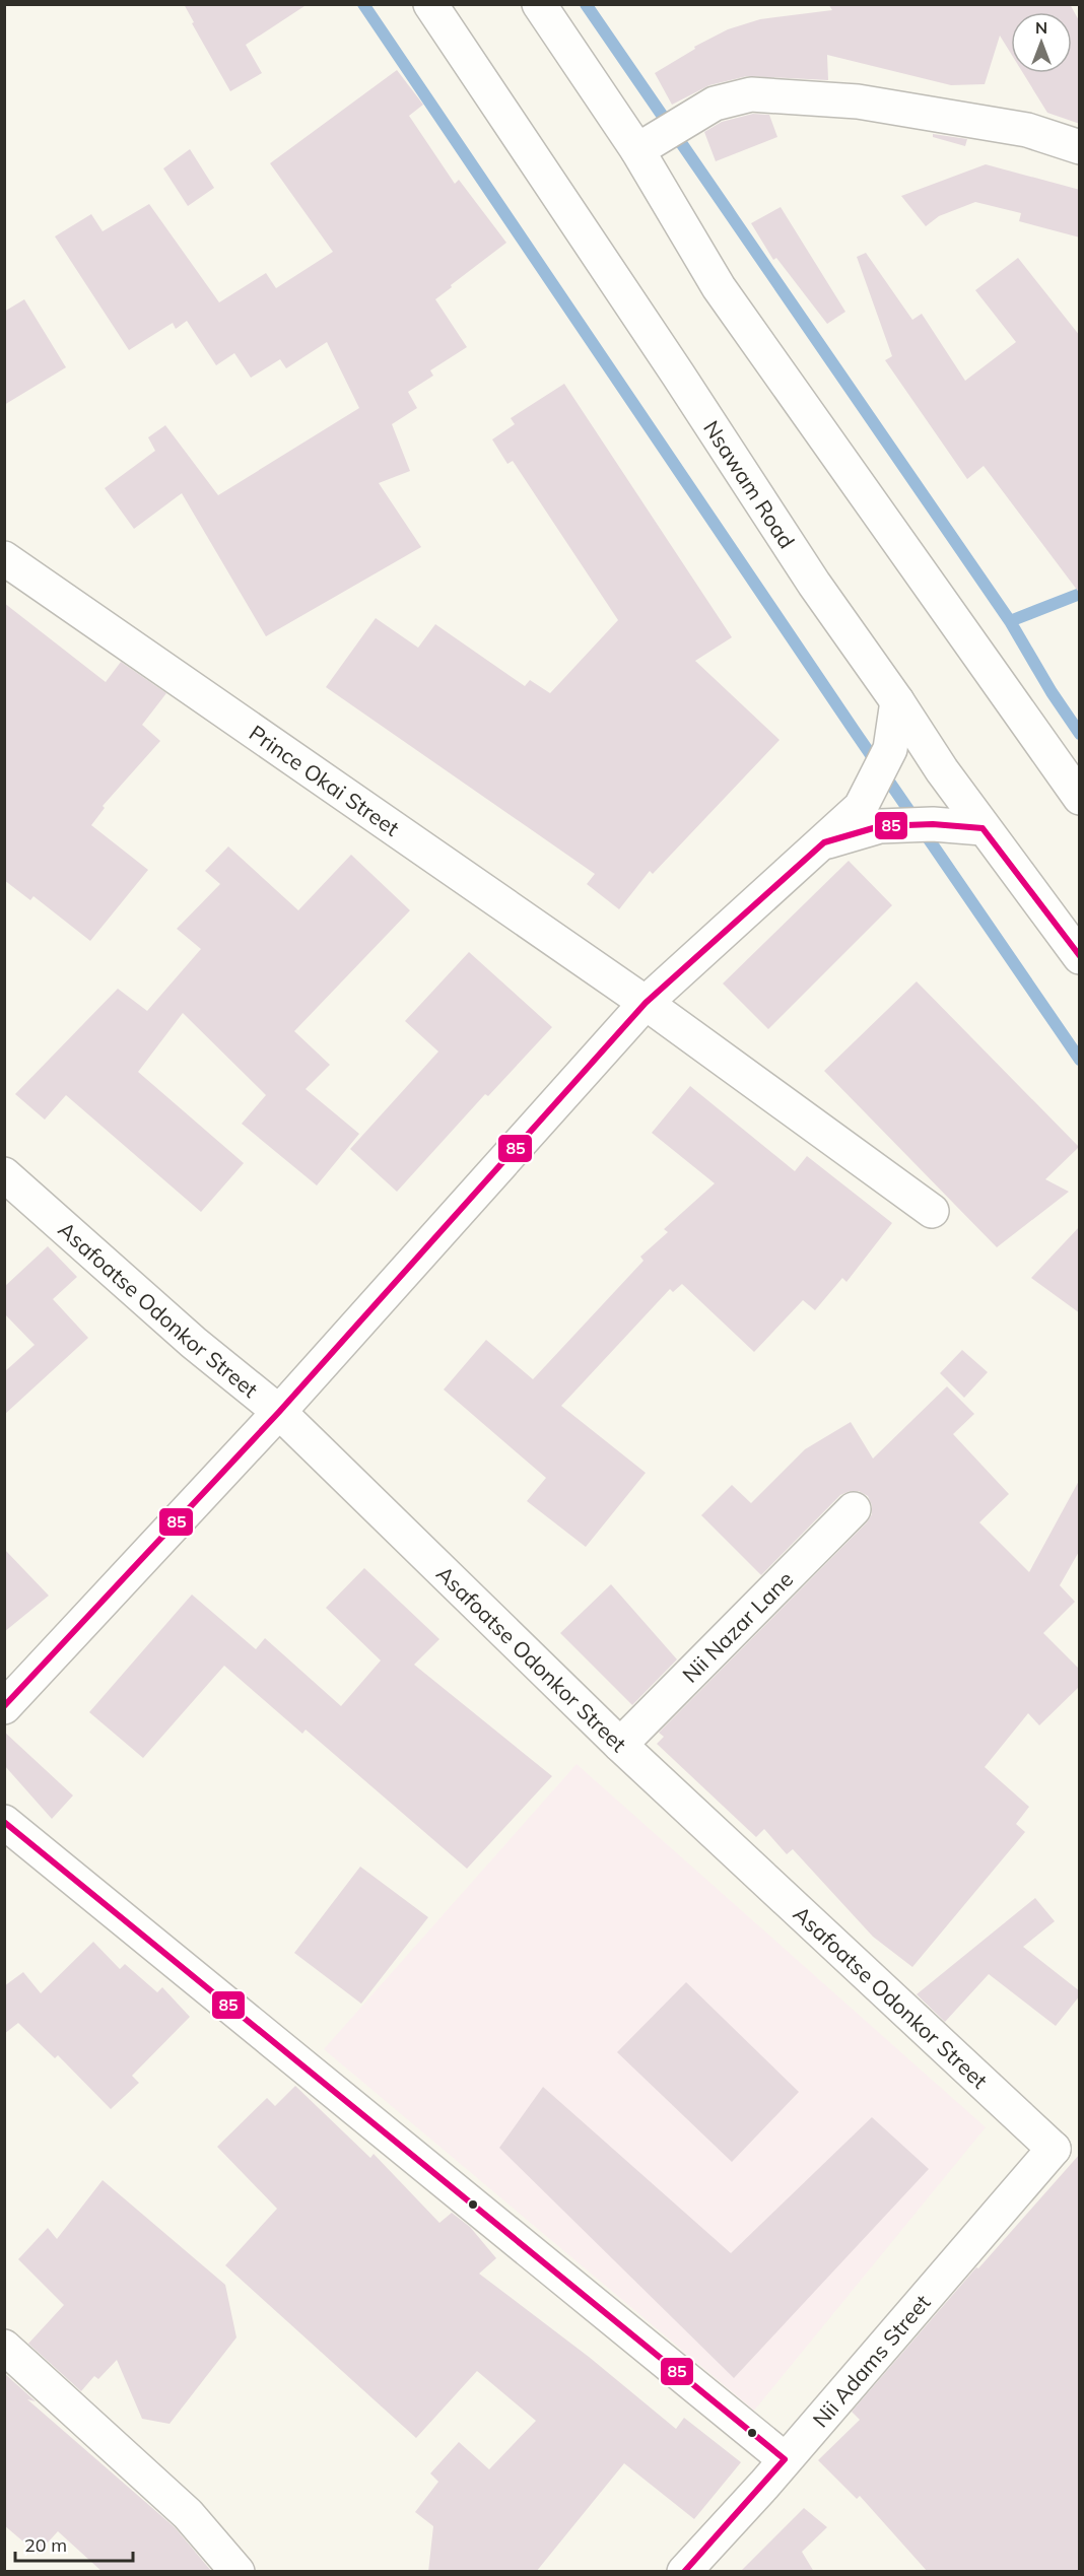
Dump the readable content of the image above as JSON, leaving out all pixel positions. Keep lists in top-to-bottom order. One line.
{"streets":{"main road":["Nsawam Road","Prince Okai Street","Asafoatse Odonkor Street","Nii Nazar Lane","Nii Adams Street"]},"crossings":[["Asafoatse Odonkor Street","Nii Nazar Lane"],["Asafoatse Odonkor Street","Nii Adams Street"]],"lines":["transit line 85"],"scale_bar":"20 m","north":"top"}
